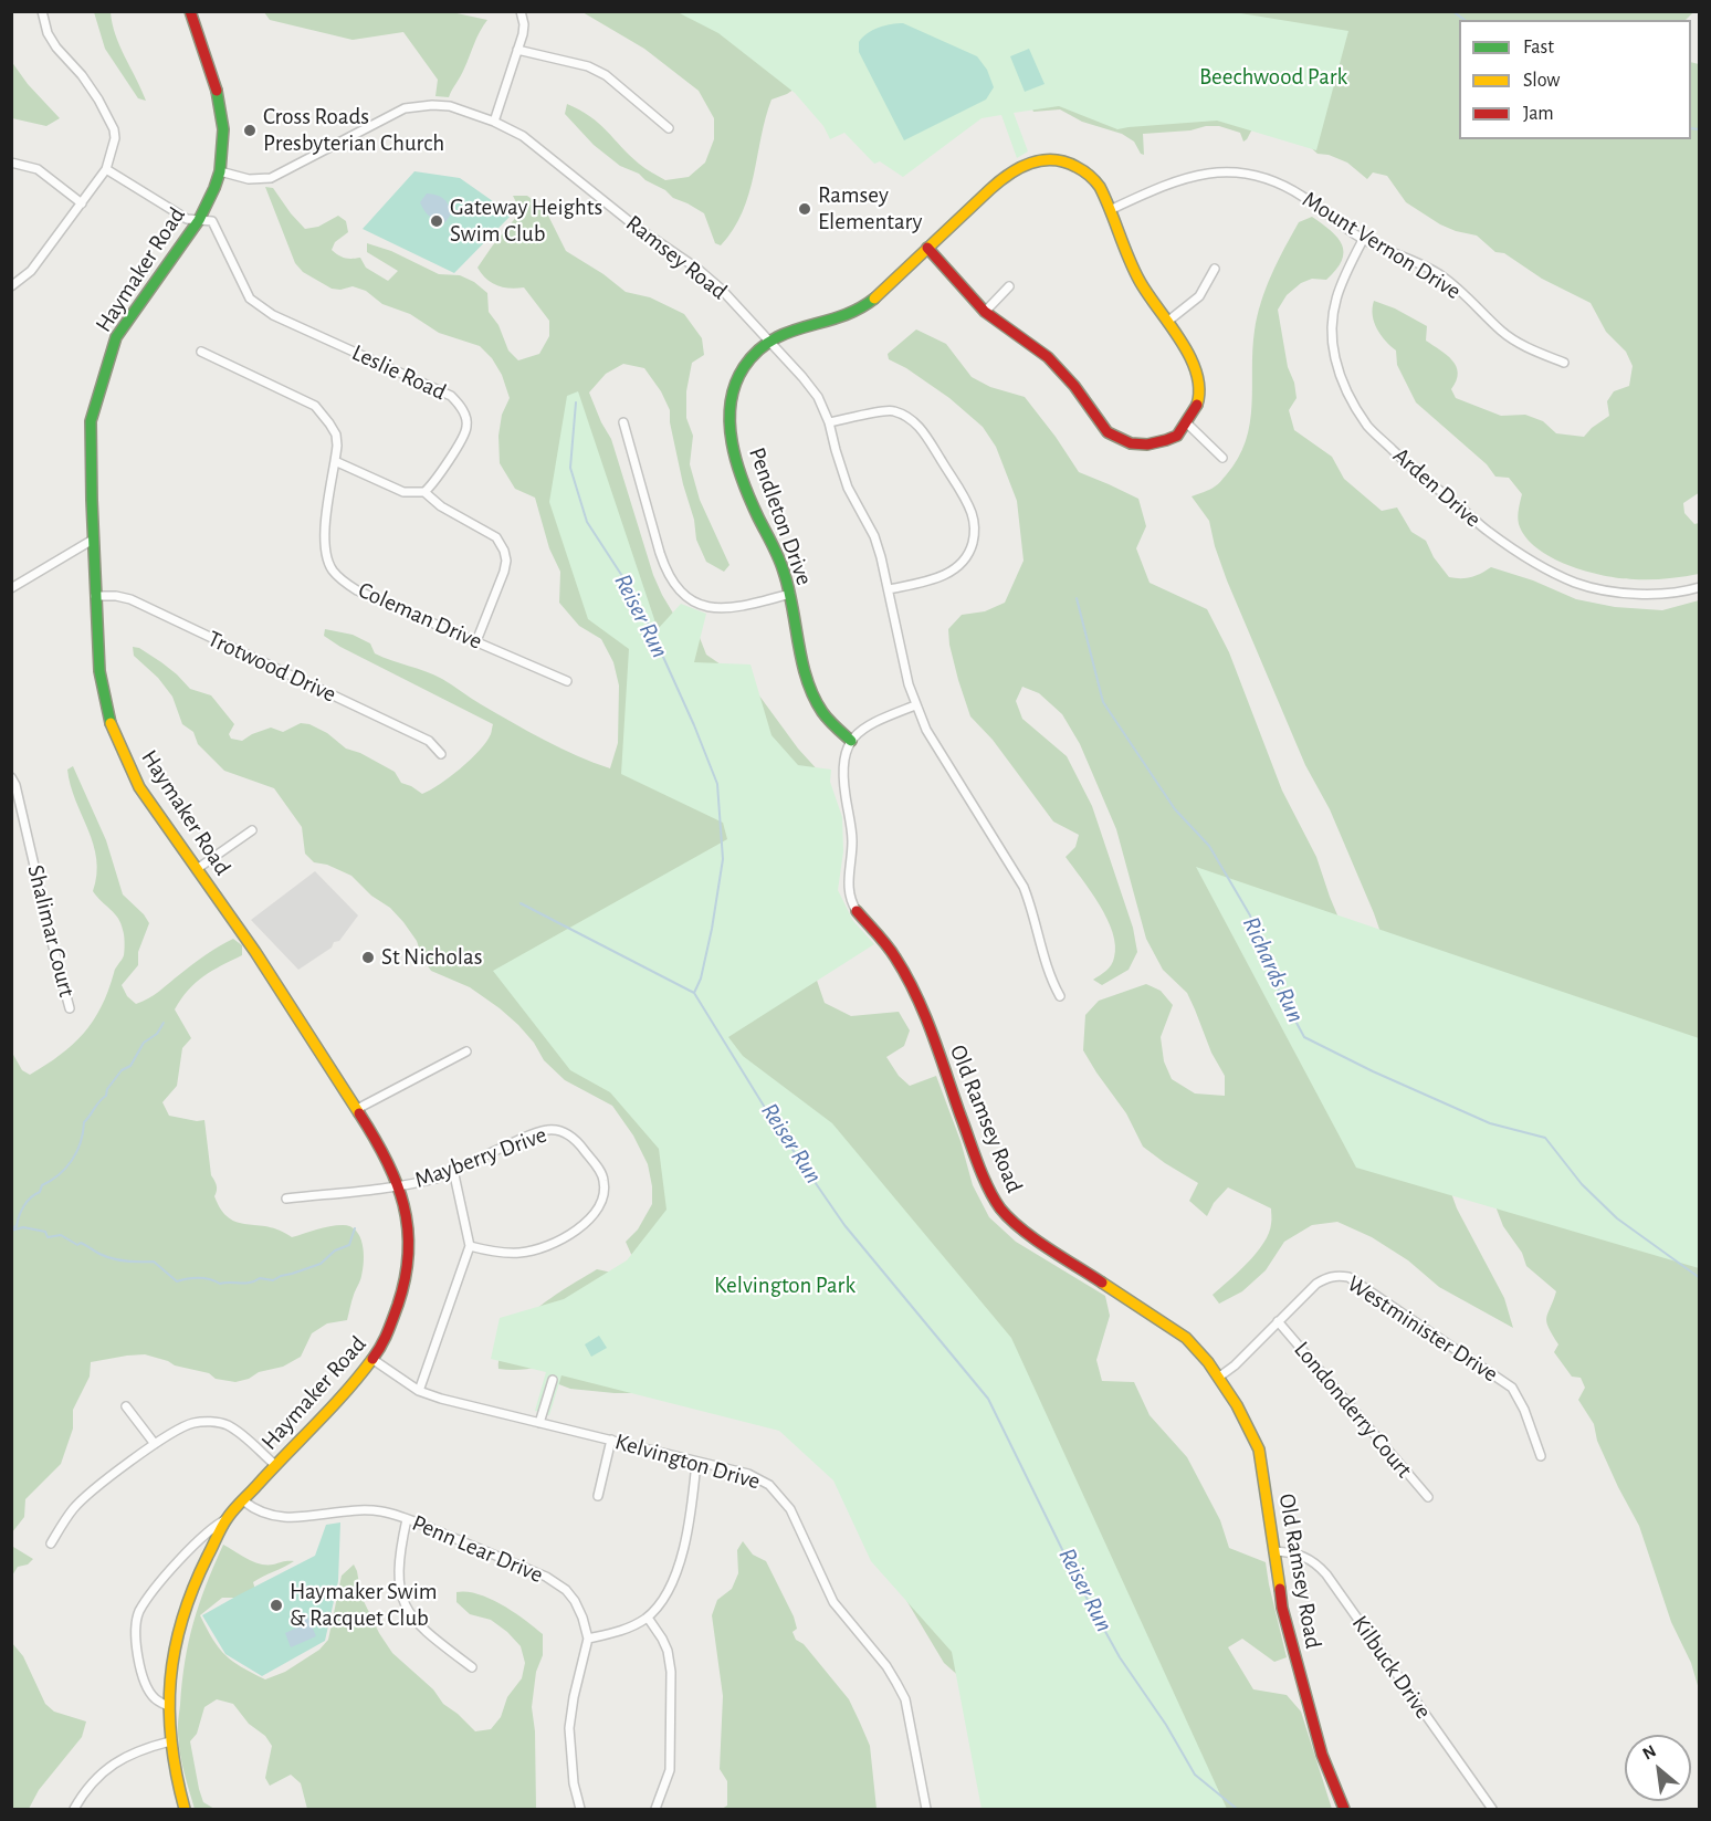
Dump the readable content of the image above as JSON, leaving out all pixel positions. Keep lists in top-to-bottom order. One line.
{"streets":{"street":["Mount Vernon Drive","Ramsey Road","Haymaker Road","Leslie Road","Arden Drive","Pendleton Drive","Coleman Drive","Trotwood Drive","Shalimar Court","Old Ramsey Road","Mayberry Drive","Westminister Drive","Londonderry Court","Kelvington Drive","Penn Lear Drive","Kilbuck Drive"]},"crossings":[["Mount Vernon Drive","Arden Drive"],["Ramsey Road","Haymaker Road"],["Ramsey Road","Pendleton Drive"],["Haymaker Road","Leslie Road"],["Haymaker Road","Trotwood Drive"],["Haymaker Road","Mayberry Drive"],["Haymaker Road","Kelvington Drive"],["Haymaker Road","Penn Lear Drive"],["Pendleton Drive","Old Ramsey Road"],["Old Ramsey Road","Westminister Drive"],["Old Ramsey Road","Kilbuck Drive"],["Westminister Drive","Londonderry Court"]],"water":["Reiser Run","Richards Run"],"parks":["Beechwood Park","Kelvington Park"],"places":["Cross Roads Presbyterian Church","Ramsey Elementary","Gateway Heights Swim Club","St Nicholas","Haymaker Swim & Racquet Club"],"legend":["Fast","Slow","Jam"],"north":"top left"}
